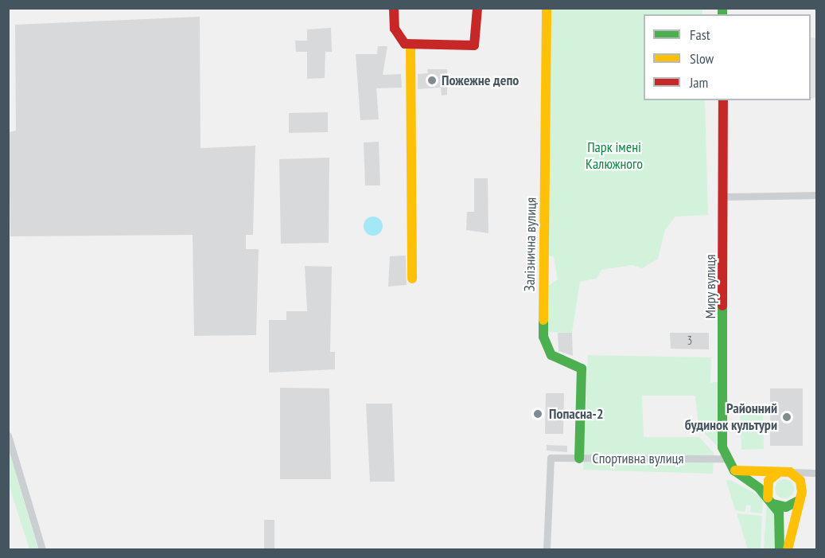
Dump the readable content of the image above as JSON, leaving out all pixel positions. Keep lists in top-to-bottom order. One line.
{"streets":{"street":["Залізнична вулиця","Миру вулиця","Спортивна вулиця"]},"crossings":[["Залізнична вулиця","Спортивна вулиця"],["Миру вулиця","Спортивна вулиця"]],"parks":["Парк імені Калюжного"],"places":["Пожежне депо","Попасна-2","Районний будинок культури"],"house_numbers":["3"],"legend":["Fast","Slow","Jam"]}
